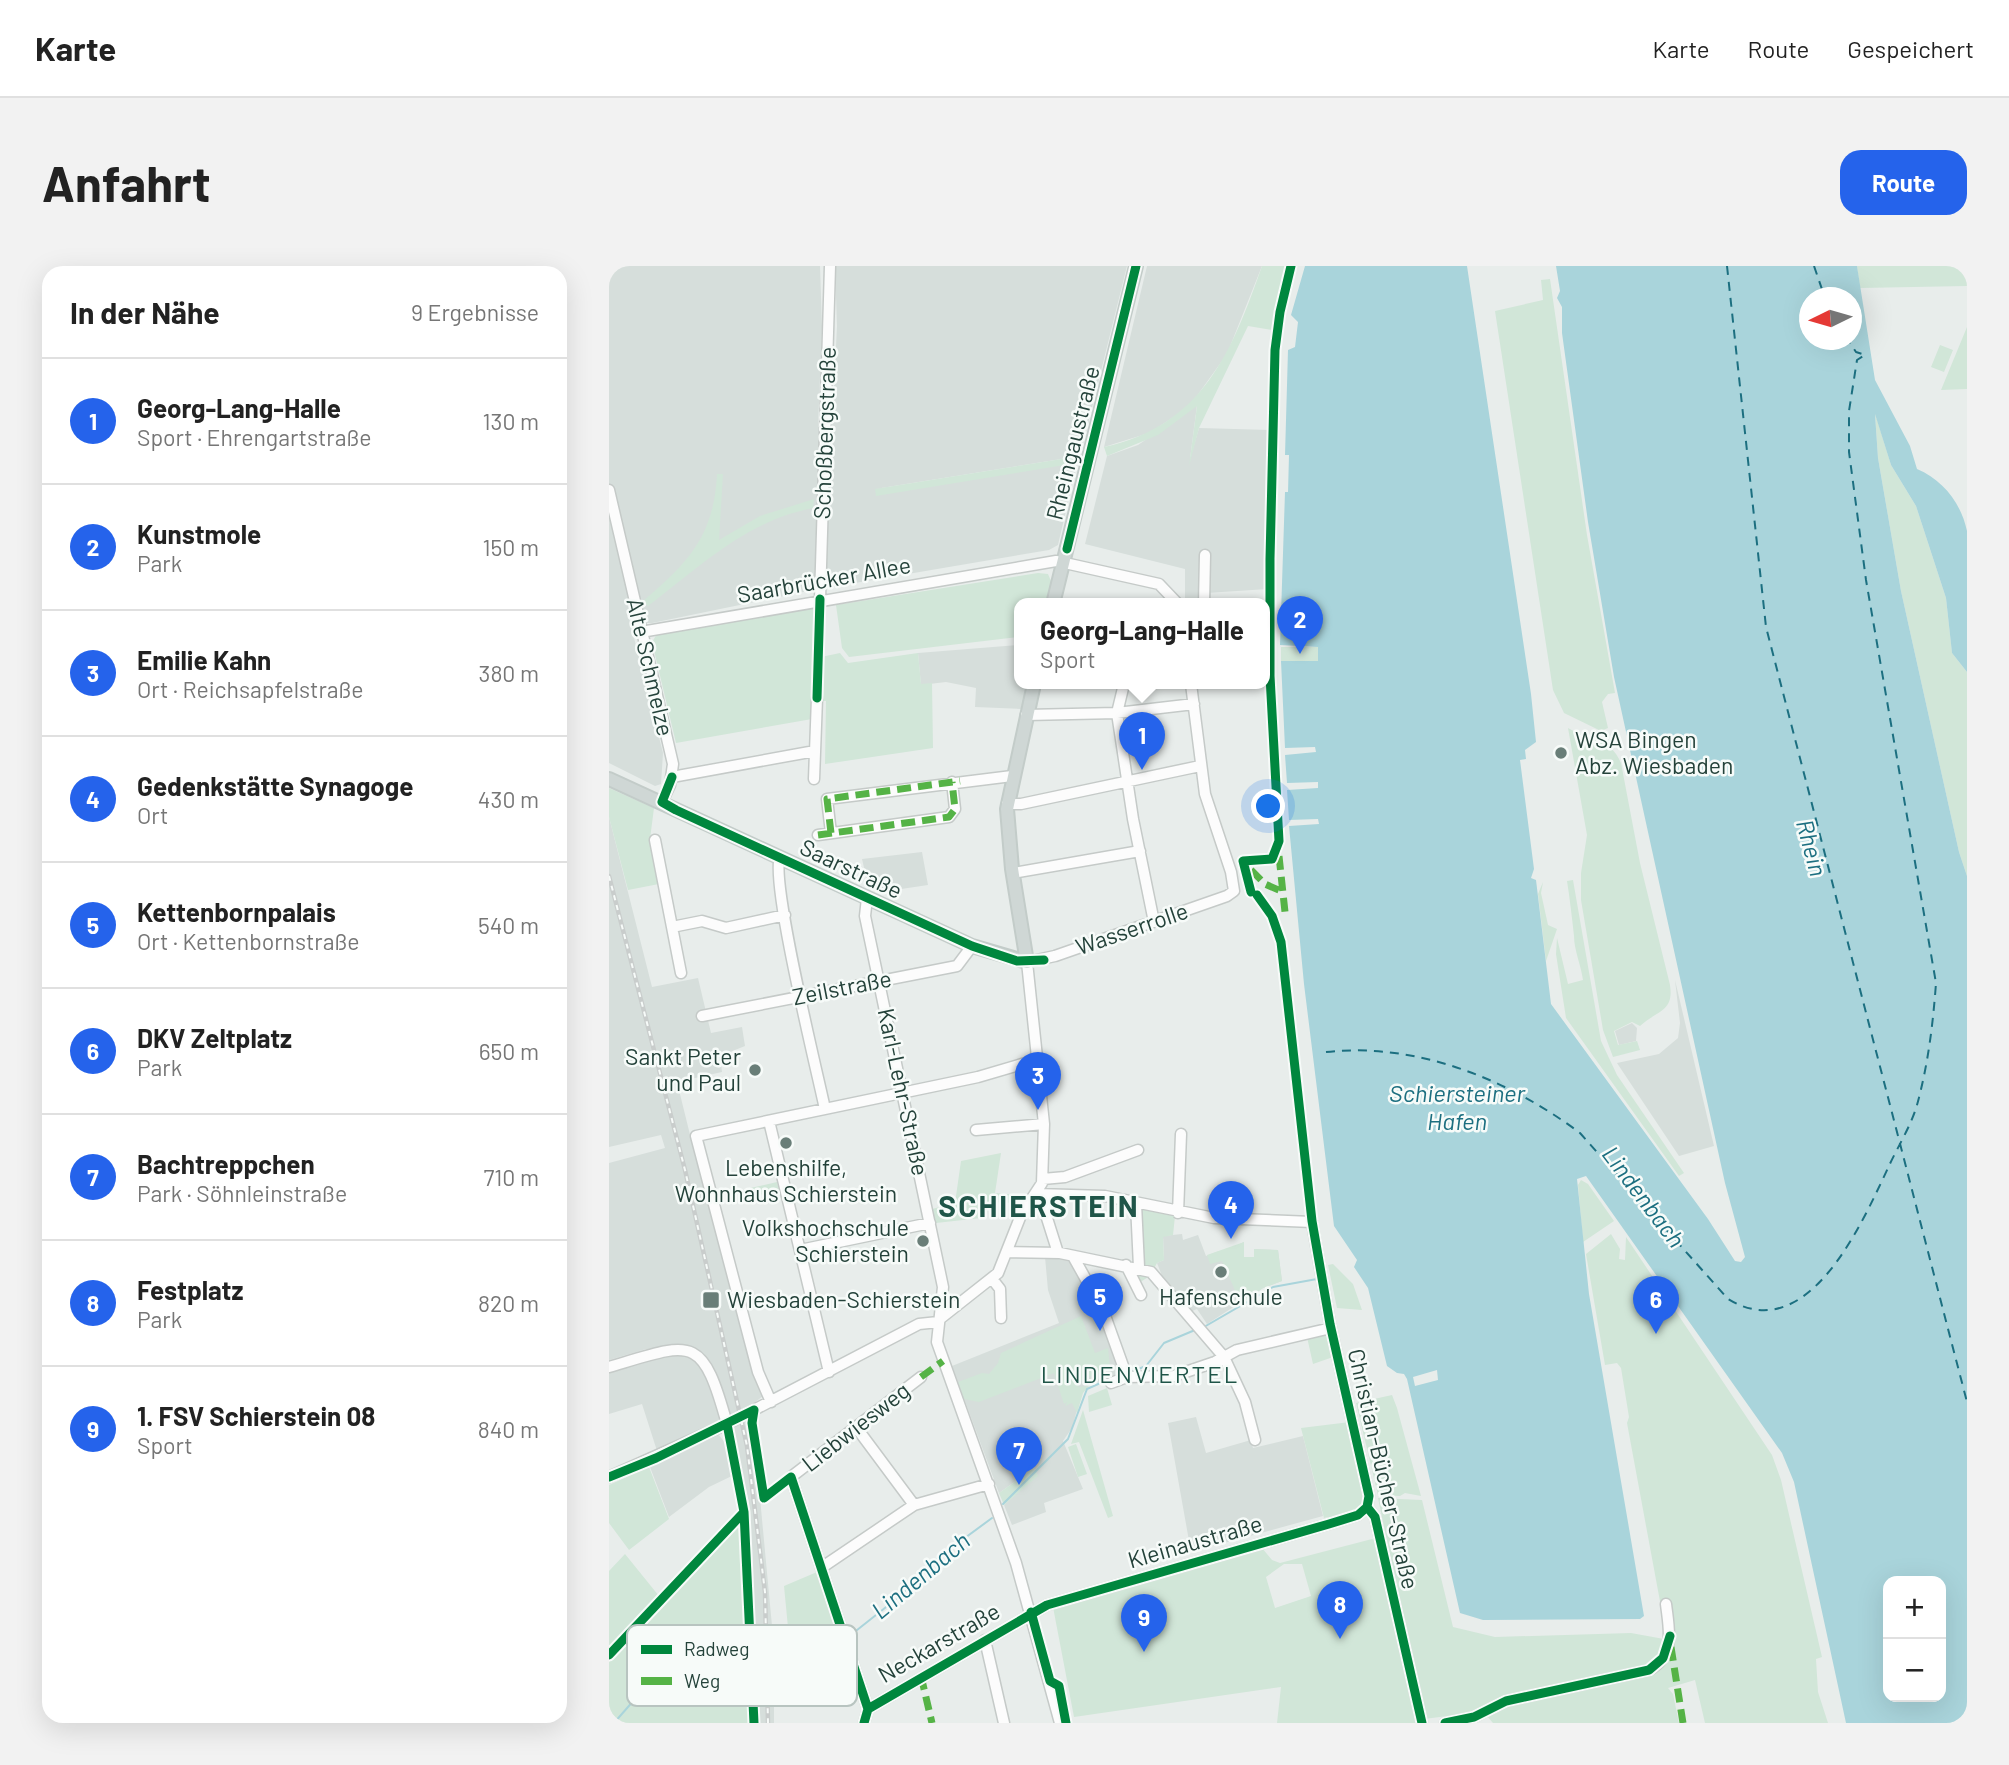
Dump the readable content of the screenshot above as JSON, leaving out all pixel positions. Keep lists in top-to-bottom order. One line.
{"streets":{"main road":["Rheingaustraße","Saarstraße"],"street":["Schoßbergstraße","Saarbrücker Allee","Alte Schmelze","Wasserrolle","Zeilstraße","Karl-Lehr-Straße","Liebwiesweg","Christian-Bücher-Straße","Kleinaustraße","Neckarstraße"]},"crossings":[["Schoßbergstraße","Saarbrücker Allee"],["Rheingaustraße","Saarbrücker Allee"],["Saarbrücker Allee","Alte Schmelze"],["Alte Schmelze","Saarstraße"],["Saarstraße","Wasserrolle"],["Saarstraße","Zeilstraße"],["Saarstraße","Karl-Lehr-Straße"],["Zeilstraße","Karl-Lehr-Straße"],["Karl-Lehr-Straße","Kleinaustraße"],["Karl-Lehr-Straße","Neckarstraße"],["Christian-Bücher-Straße","Kleinaustraße"],["Kleinaustraße","Neckarstraße"]],"districts":["SCHIERSTEIN","LINDENVIERTEL"],"water":["Rhein","Schiersteiner Hafen","Lindenbach"],"places":{"other":["WSA Bingen Abz. Wiesbaden","Sankt Peter und Paul","Lebenshilfe, Wohnhaus Schierstein","Volkshochschule Schierstein","Hafenschule"],"transit":["Wiesbaden-Schierstein"]},"legend":["Radweg","Weg"],"north":"left","page":{"header":"Karte","nav":["Karte","Route","Gespeichert"],"buttons":"Route","title":"Anfahrt","heading":["In der Nähe","9 Ergebnisse"],"list":[{"mark":"1","name":"Georg-Lang-Halle","note":"Sport · Ehrengartstraße","value":"130 m"},{"mark":"2","name":"Kunstmole","note":"Park","value":"150 m"},{"mark":"3","name":"Emilie Kahn","note":"Ort · Reichsapfelstraße","value":"380 m"},{"mark":"4","name":"Gedenkstätte Synagoge","note":"Ort","value":"430 m"},{"mark":"5","name":"Kettenbornpalais","note":"Ort · Kettenbornstraße","value":"540 m"},{"mark":"6","name":"DKV Zeltplatz","note":"Park","value":"650 m"},{"mark":"7","name":"Bachtreppchen","note":"Park · Söhnleinstraße","value":"710 m"},{"mark":"8","name":"Festplatz","note":"Park","value":"820 m"},{"mark":"9","name":"1. FSV Schierstein 08","note":"Sport","value":"840 m"}],"pins":["2","1","3","4","5","6","7","8","9"],"popup":["Georg-Lang-Halle","Sport"],"map_buttons":["+","−"]}}
